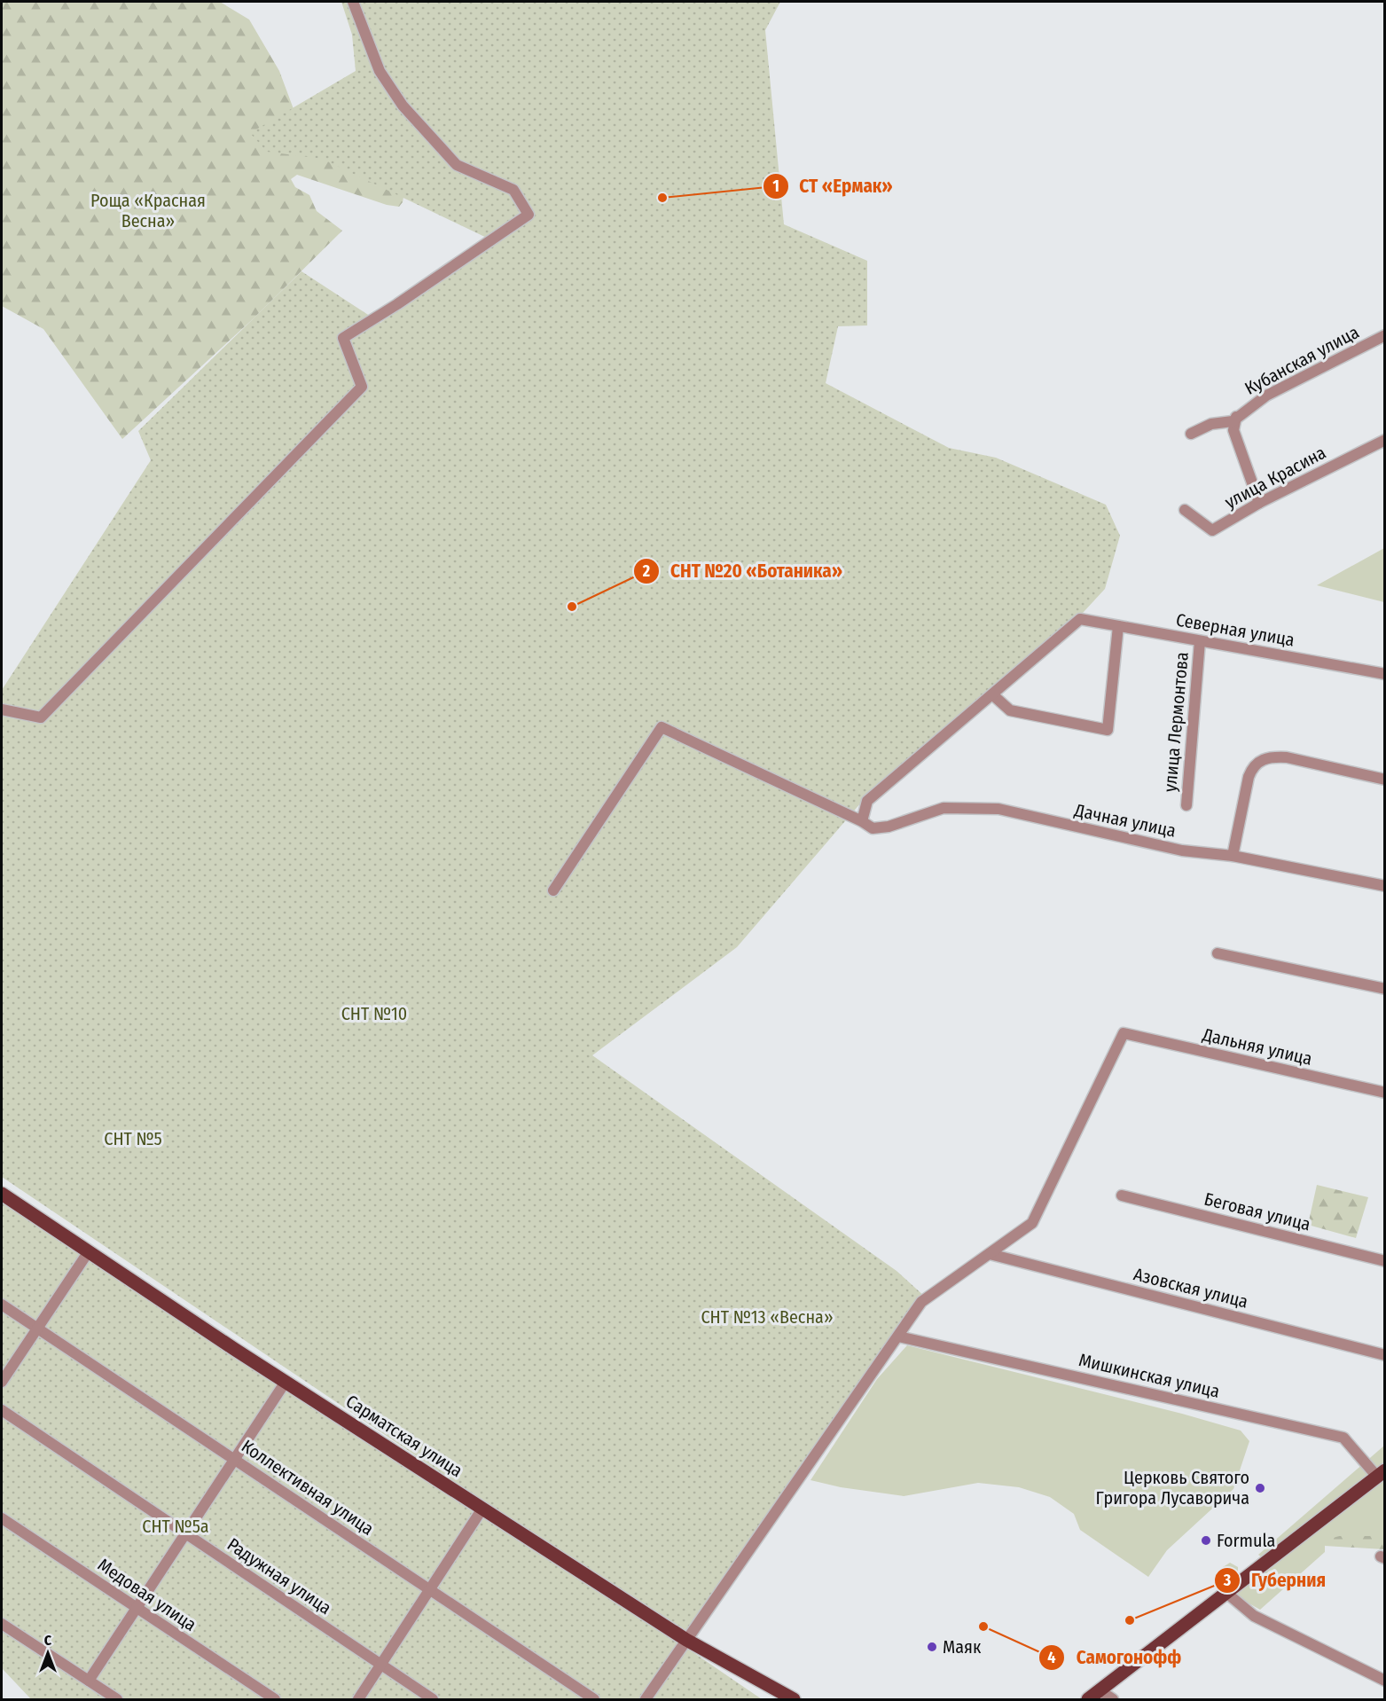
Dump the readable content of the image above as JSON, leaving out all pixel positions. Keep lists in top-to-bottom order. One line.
{"streets":{"main road":["Сарматская улица"],"street":["Кубанская улица","улица Красина","Северная улица","улица Лермонтова","Дачная улица","Дальняя улица","Беговая улица","Азовская улица","Мишкинская улица","Коллективная улица","Радужная улица","Медовая улица"]},"crossings":[["Северная улица","улица Лермонтова"],["Дальняя улица","Азовская улица"]],"parks":["Роща «Красная Весна»","СНТ №10","СНТ №5","СНТ №13 «Весна»","СНТ №5а"],"places":["СТ «Ермак»","СНТ №20 «Ботаника»","Церковь Святого Григора Лусаворича","Formula","Губерния","Самогонофф","Маяк"],"north":"top"}
